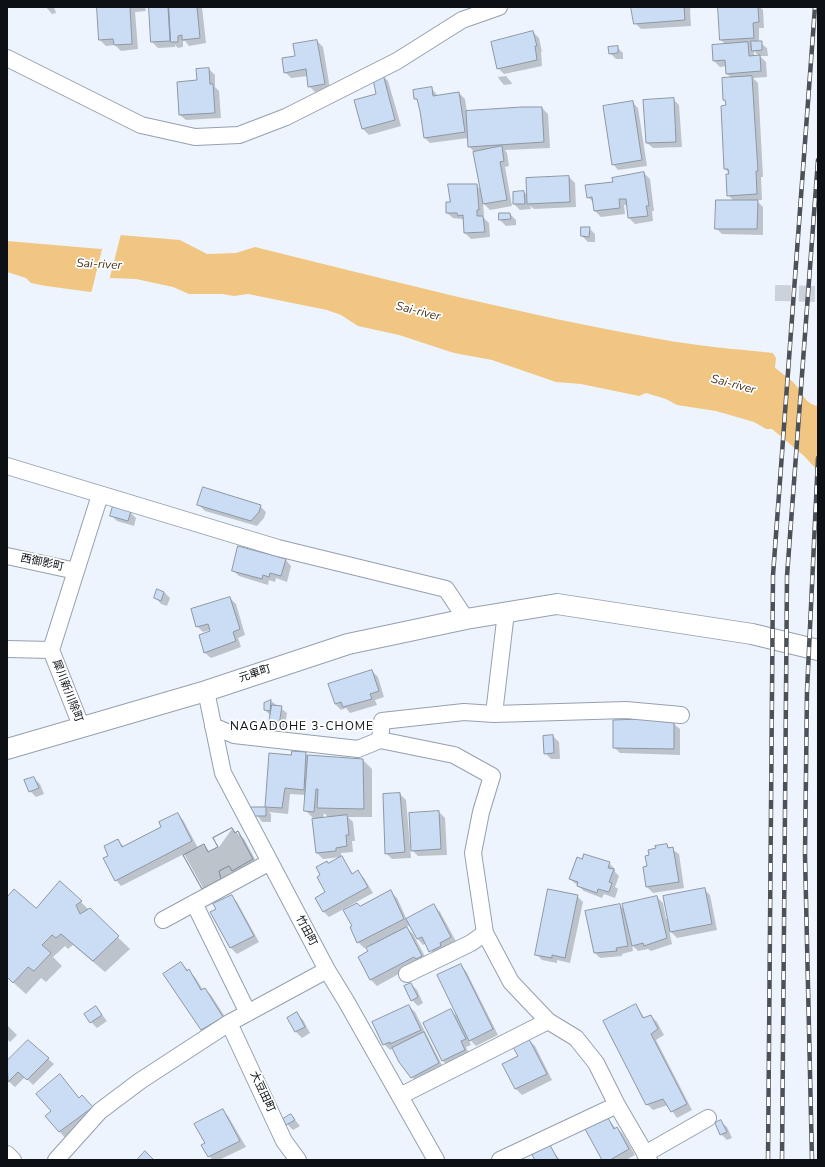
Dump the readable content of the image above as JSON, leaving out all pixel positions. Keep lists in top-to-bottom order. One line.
{"streets":{"street":["西御影町","元車町","犀川新川除町","竹田町","大豆田町"]},"crossings":[["元車町","犀川新川除町"],["元車町","竹田町"]],"districts":["NAGADOHE 3-CHOME"],"water":["Sai-river"]}
